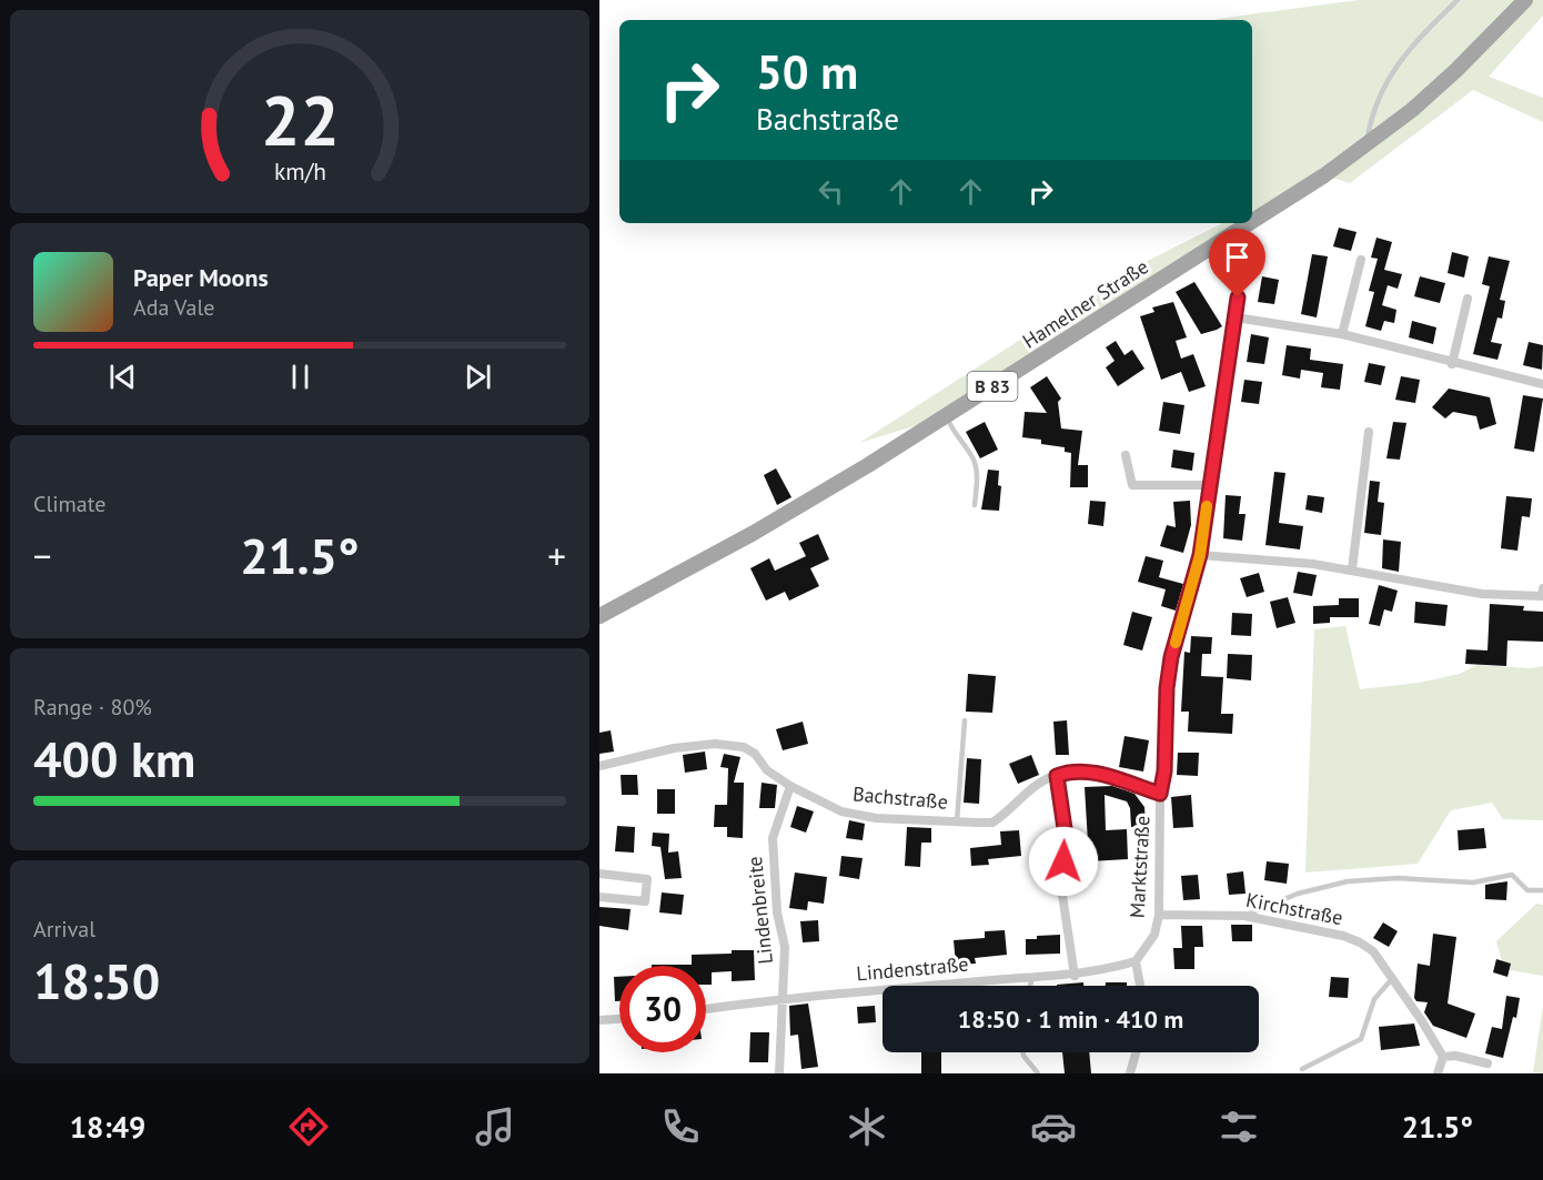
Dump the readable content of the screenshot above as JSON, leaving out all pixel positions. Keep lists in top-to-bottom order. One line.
{"streets":{"main road":["Hamelner Straße","B 83"],"street":["Bachstraße","Marktstraße","Kirchstraße","Lindenbreite","Lindenstraße"]},"crossings":[["Hamelner Straße","Marktstraße"],["Bachstraße","Marktstraße"],["Bachstraße","Lindenbreite"],["Marktstraße","Kirchstraße"],["Marktstraße","Lindenstraße"],["Lindenbreite","Lindenstraße"]],"page":{"turn":["50 m","Bachstraße"],"song":["Paper Moons","Ada Vale"],"tile":["Climate",["Range · 80%","400 km"],["Arrival","18:50"]],"heat":["−","21.5°","+"],"limit":"30","trip":"18:50 · 1 min · 410 m","tabs":["18:49","21.5°"],"gauge":["22","km/h"]}}
